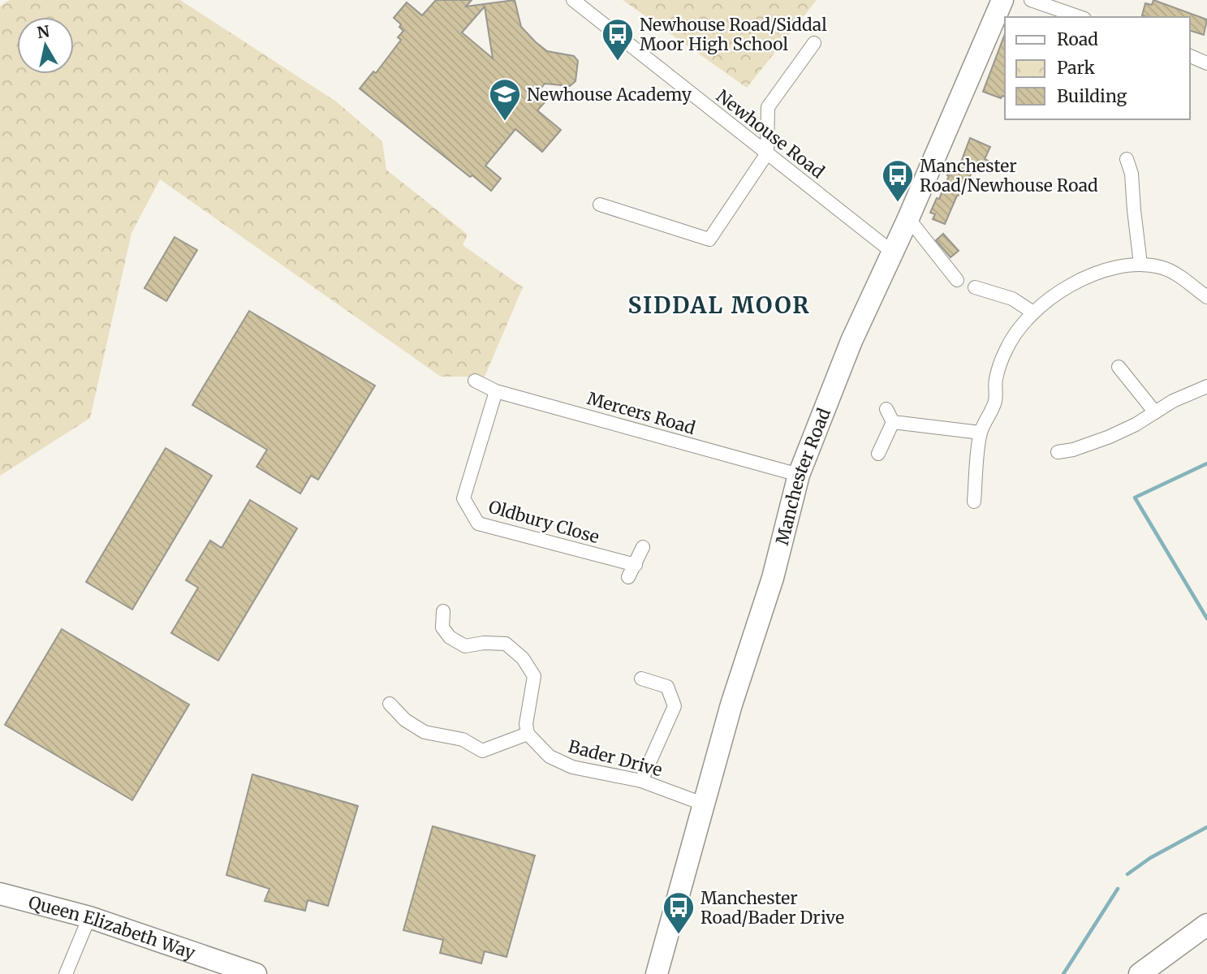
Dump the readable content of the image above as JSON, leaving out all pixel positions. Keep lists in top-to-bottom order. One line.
{"streets":{"main road":["Manchester Road","Queen Elizabeth Way"],"street":["Newhouse Road","Mercers Road","Oldbury Close","Bader Drive"]},"crossings":[["Newhouse Road","Manchester Road"],["Mercers Road","Manchester Road"],["Mercers Road","Oldbury Close"],["Manchester Road","Bader Drive"]],"districts":["SIDDAL MOOR"],"places":{"bus stop":["Newhouse Road/Siddal Moor High School","Manchester Road/Newhouse Road","Manchester Road/Bader Drive"],"school or university":["Newhouse Academy"]},"legend":["Road","Park","Building"],"north":"top"}
